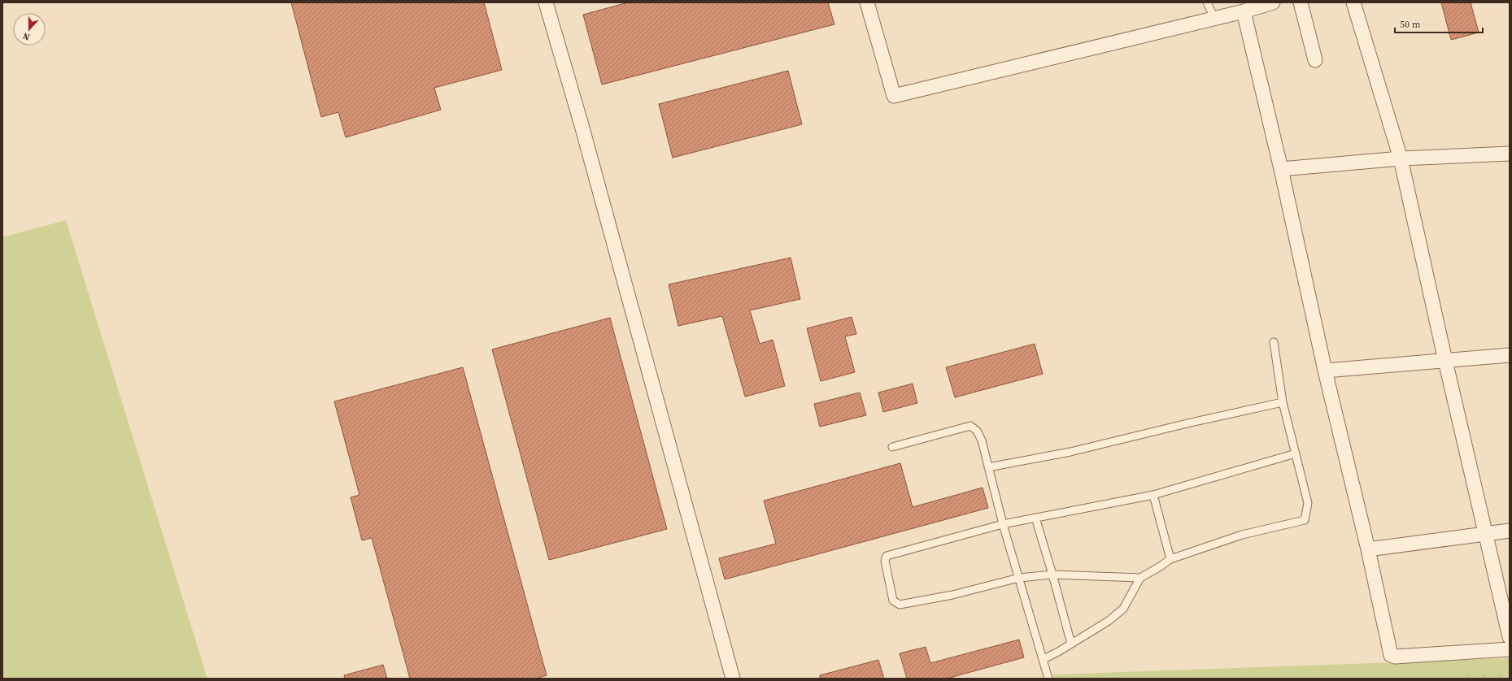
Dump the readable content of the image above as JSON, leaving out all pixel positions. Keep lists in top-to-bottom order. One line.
{"scale_bar":"50 m","north":"bottom"}
